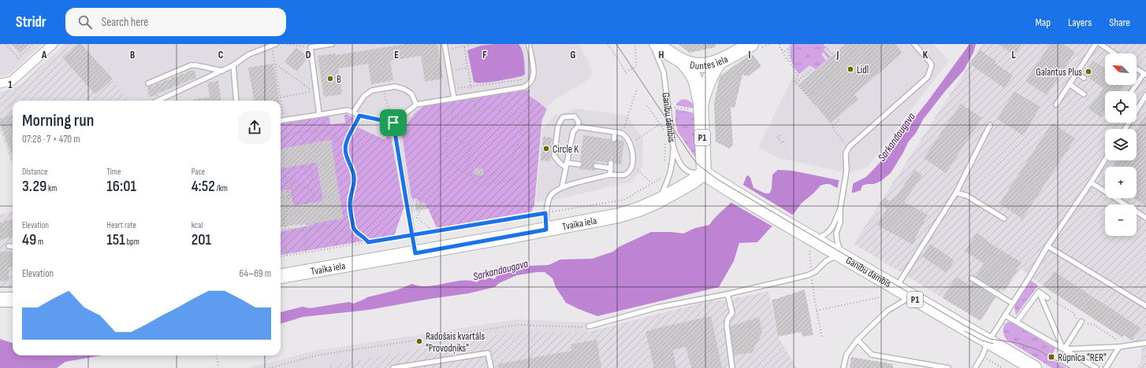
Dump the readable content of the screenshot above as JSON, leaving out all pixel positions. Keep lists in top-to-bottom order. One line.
{"streets":{"main road":["Duntes iela","Ganību dambis","P1","Tvaika iela"]},"crossings":[["Duntes iela","P1"],["Ganību dambis","P1"],["Ganību dambis","Tvaika iela"],["P1","Tvaika iela"]],"water":["Sarkandaugava"],"places":{"other":["Lidl","Galantus Plus","B","Circle K","Radošais kvartāls \"Provodņiks\""],"transit":["Rūpnīca \"RER\""]},"north":"top left","page":{"header":"Stridr","search":"Search here","nav":["Map","Layers","Share"],"map_buttons":["+","−"],"heading":["Morning run","07:28 · 7 × 470 m"],"stats":[["Distance","3.29 km"],["Time","16:01"],["Pace","4:52 /km"],["Elevation","49 m"],["Heart rate","151 bpm"],["kcal","201"]],"chart":["Elevation","64–69 m"]},"grid":{"columns":["A","B","C","D","E","F","G","H","I","J","K","L"],"rows":["1"]}}
